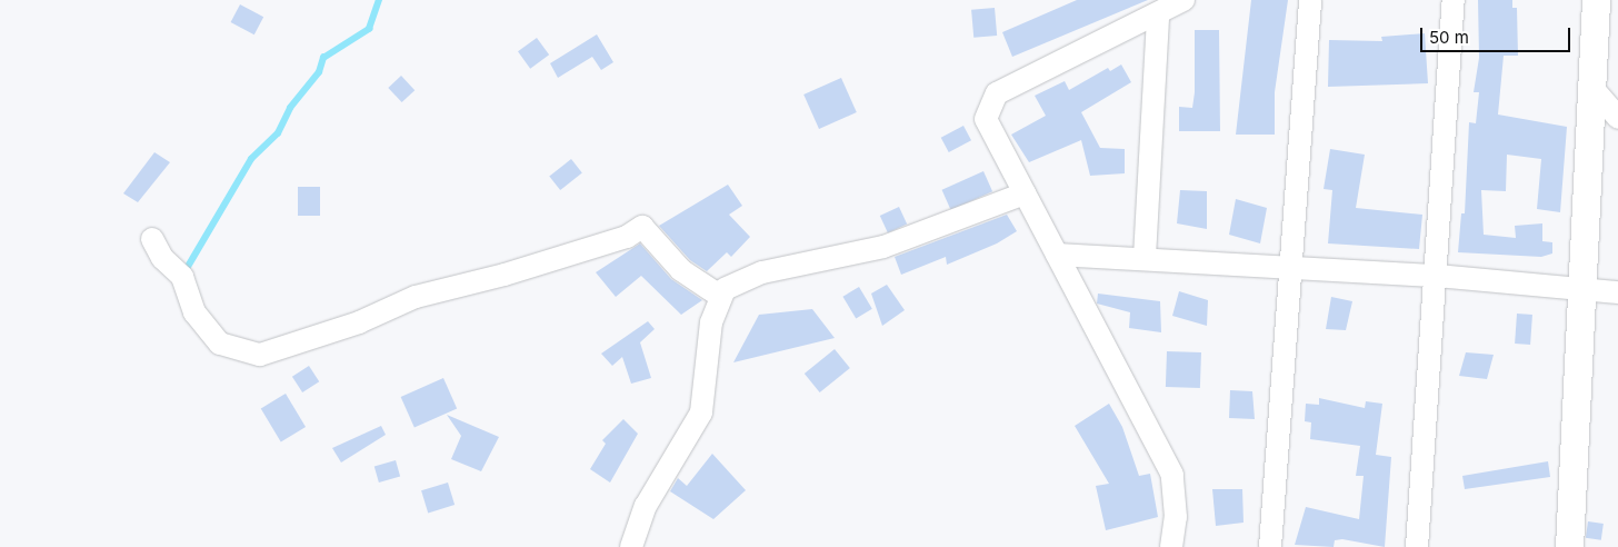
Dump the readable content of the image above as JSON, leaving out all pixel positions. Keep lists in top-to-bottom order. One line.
{"scale_bar":"50 m"}
